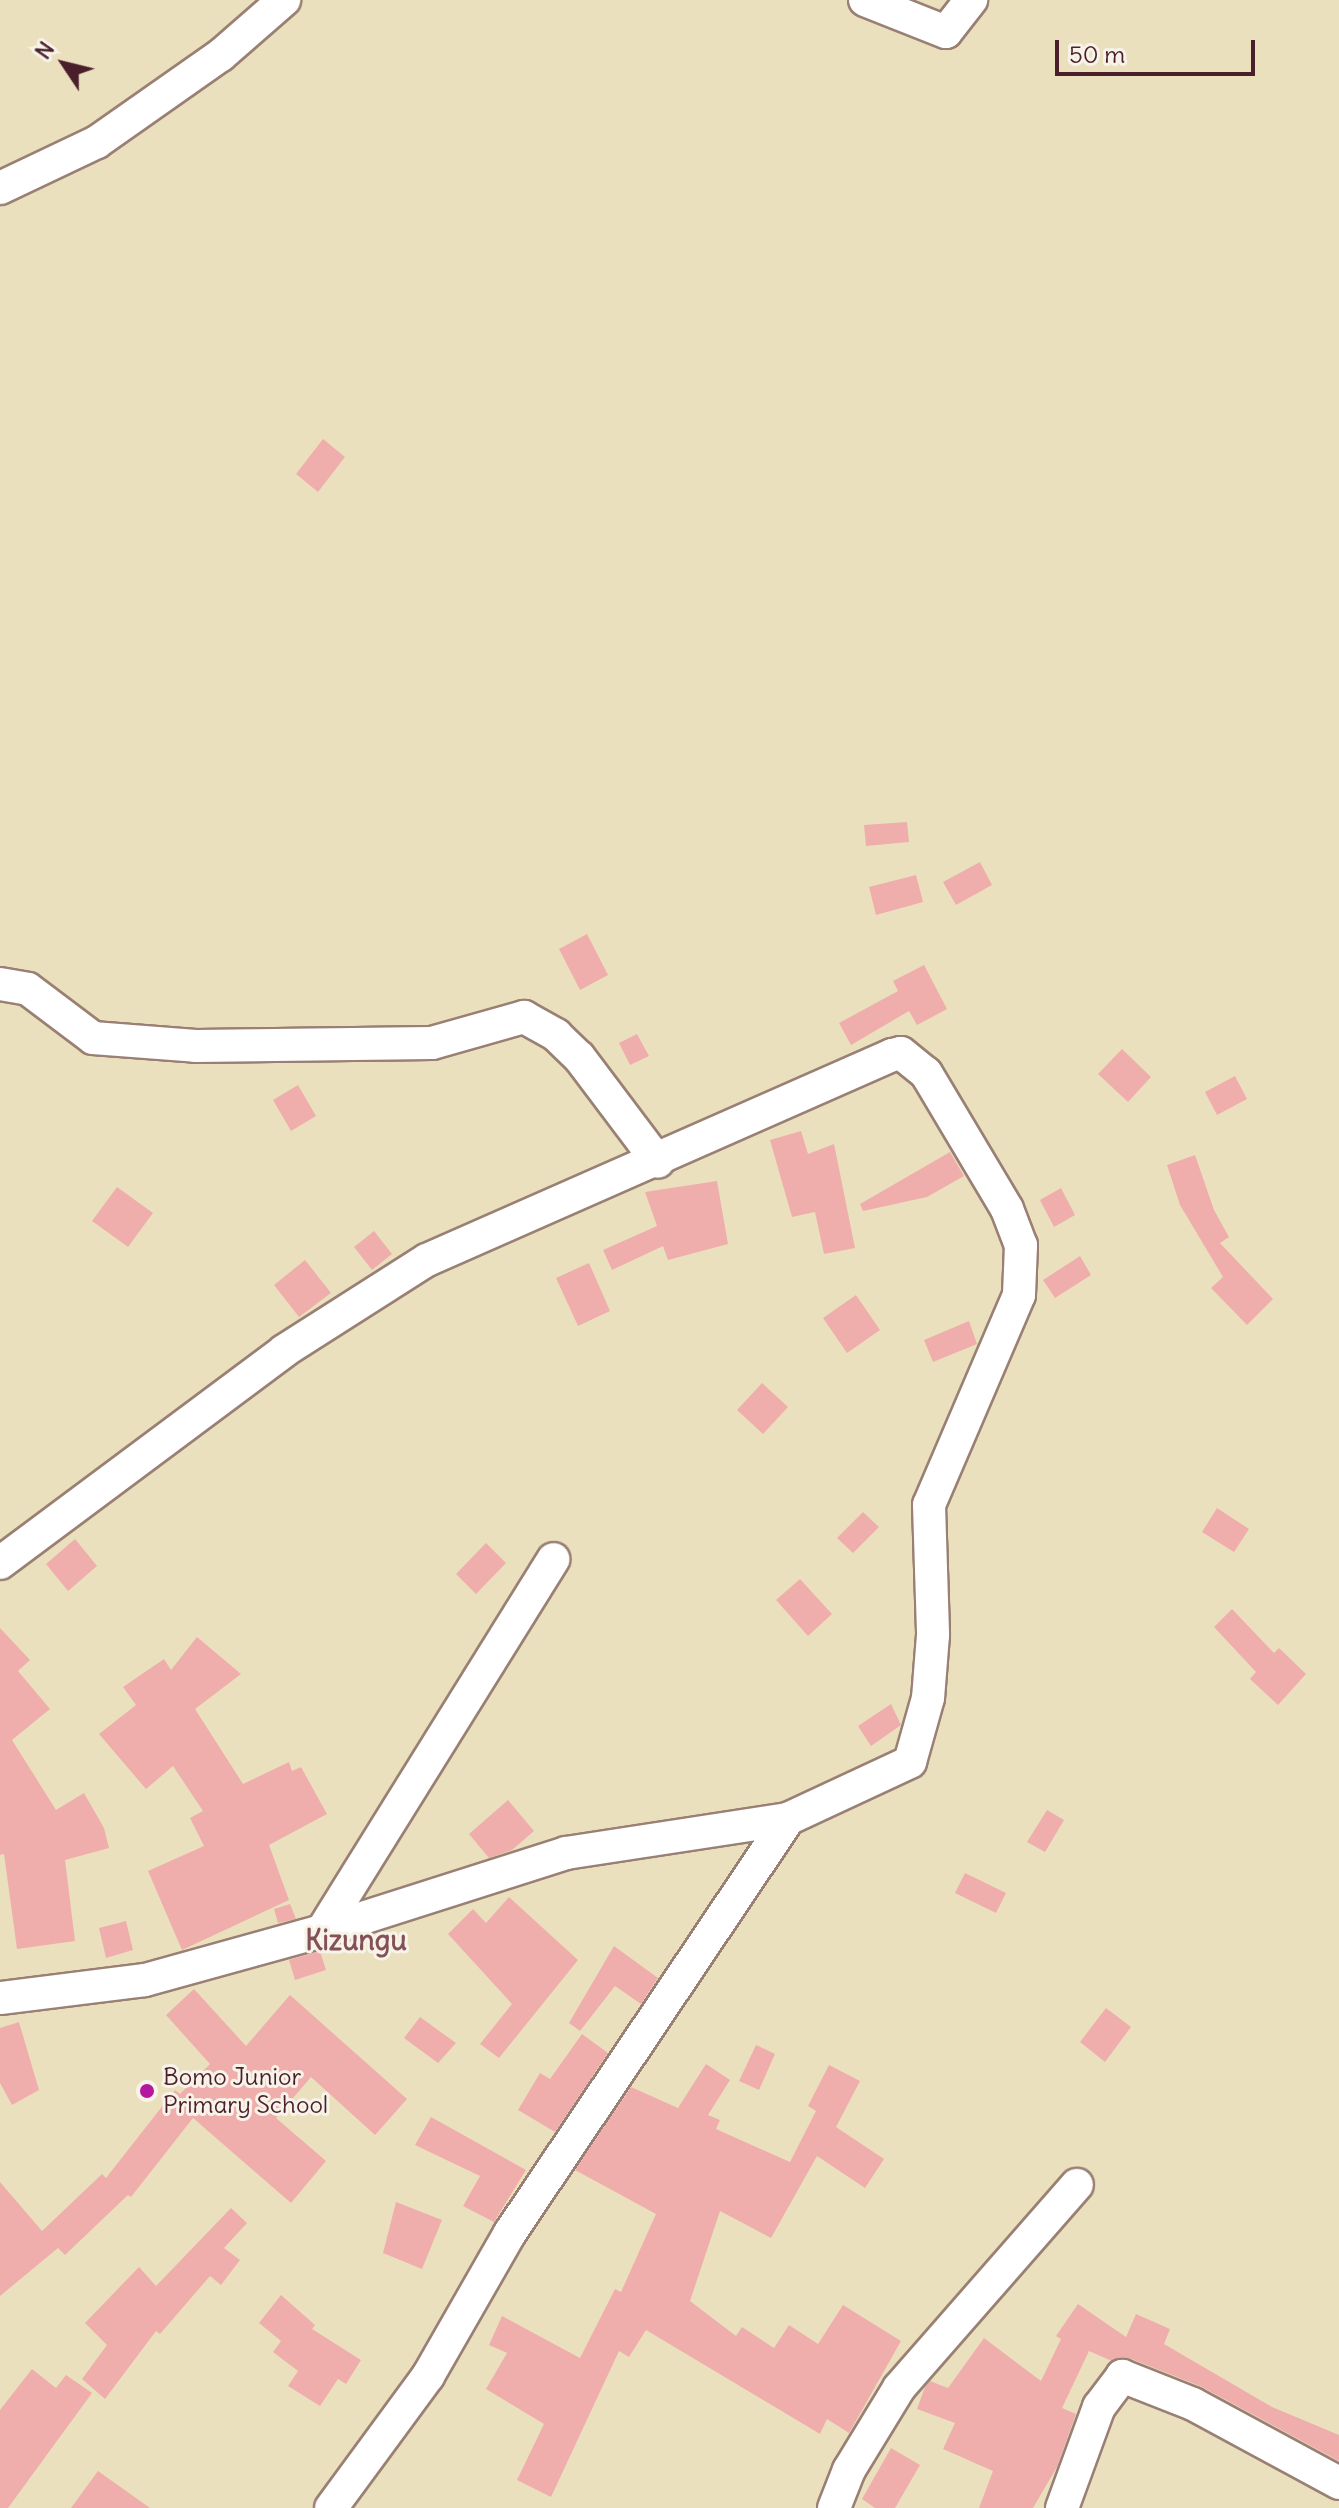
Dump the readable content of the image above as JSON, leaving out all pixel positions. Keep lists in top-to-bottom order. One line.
{"districts":["Kizungu"],"places":["Bomo Junior Primary School"],"scale_bar":"50 m","north":"top left"}
